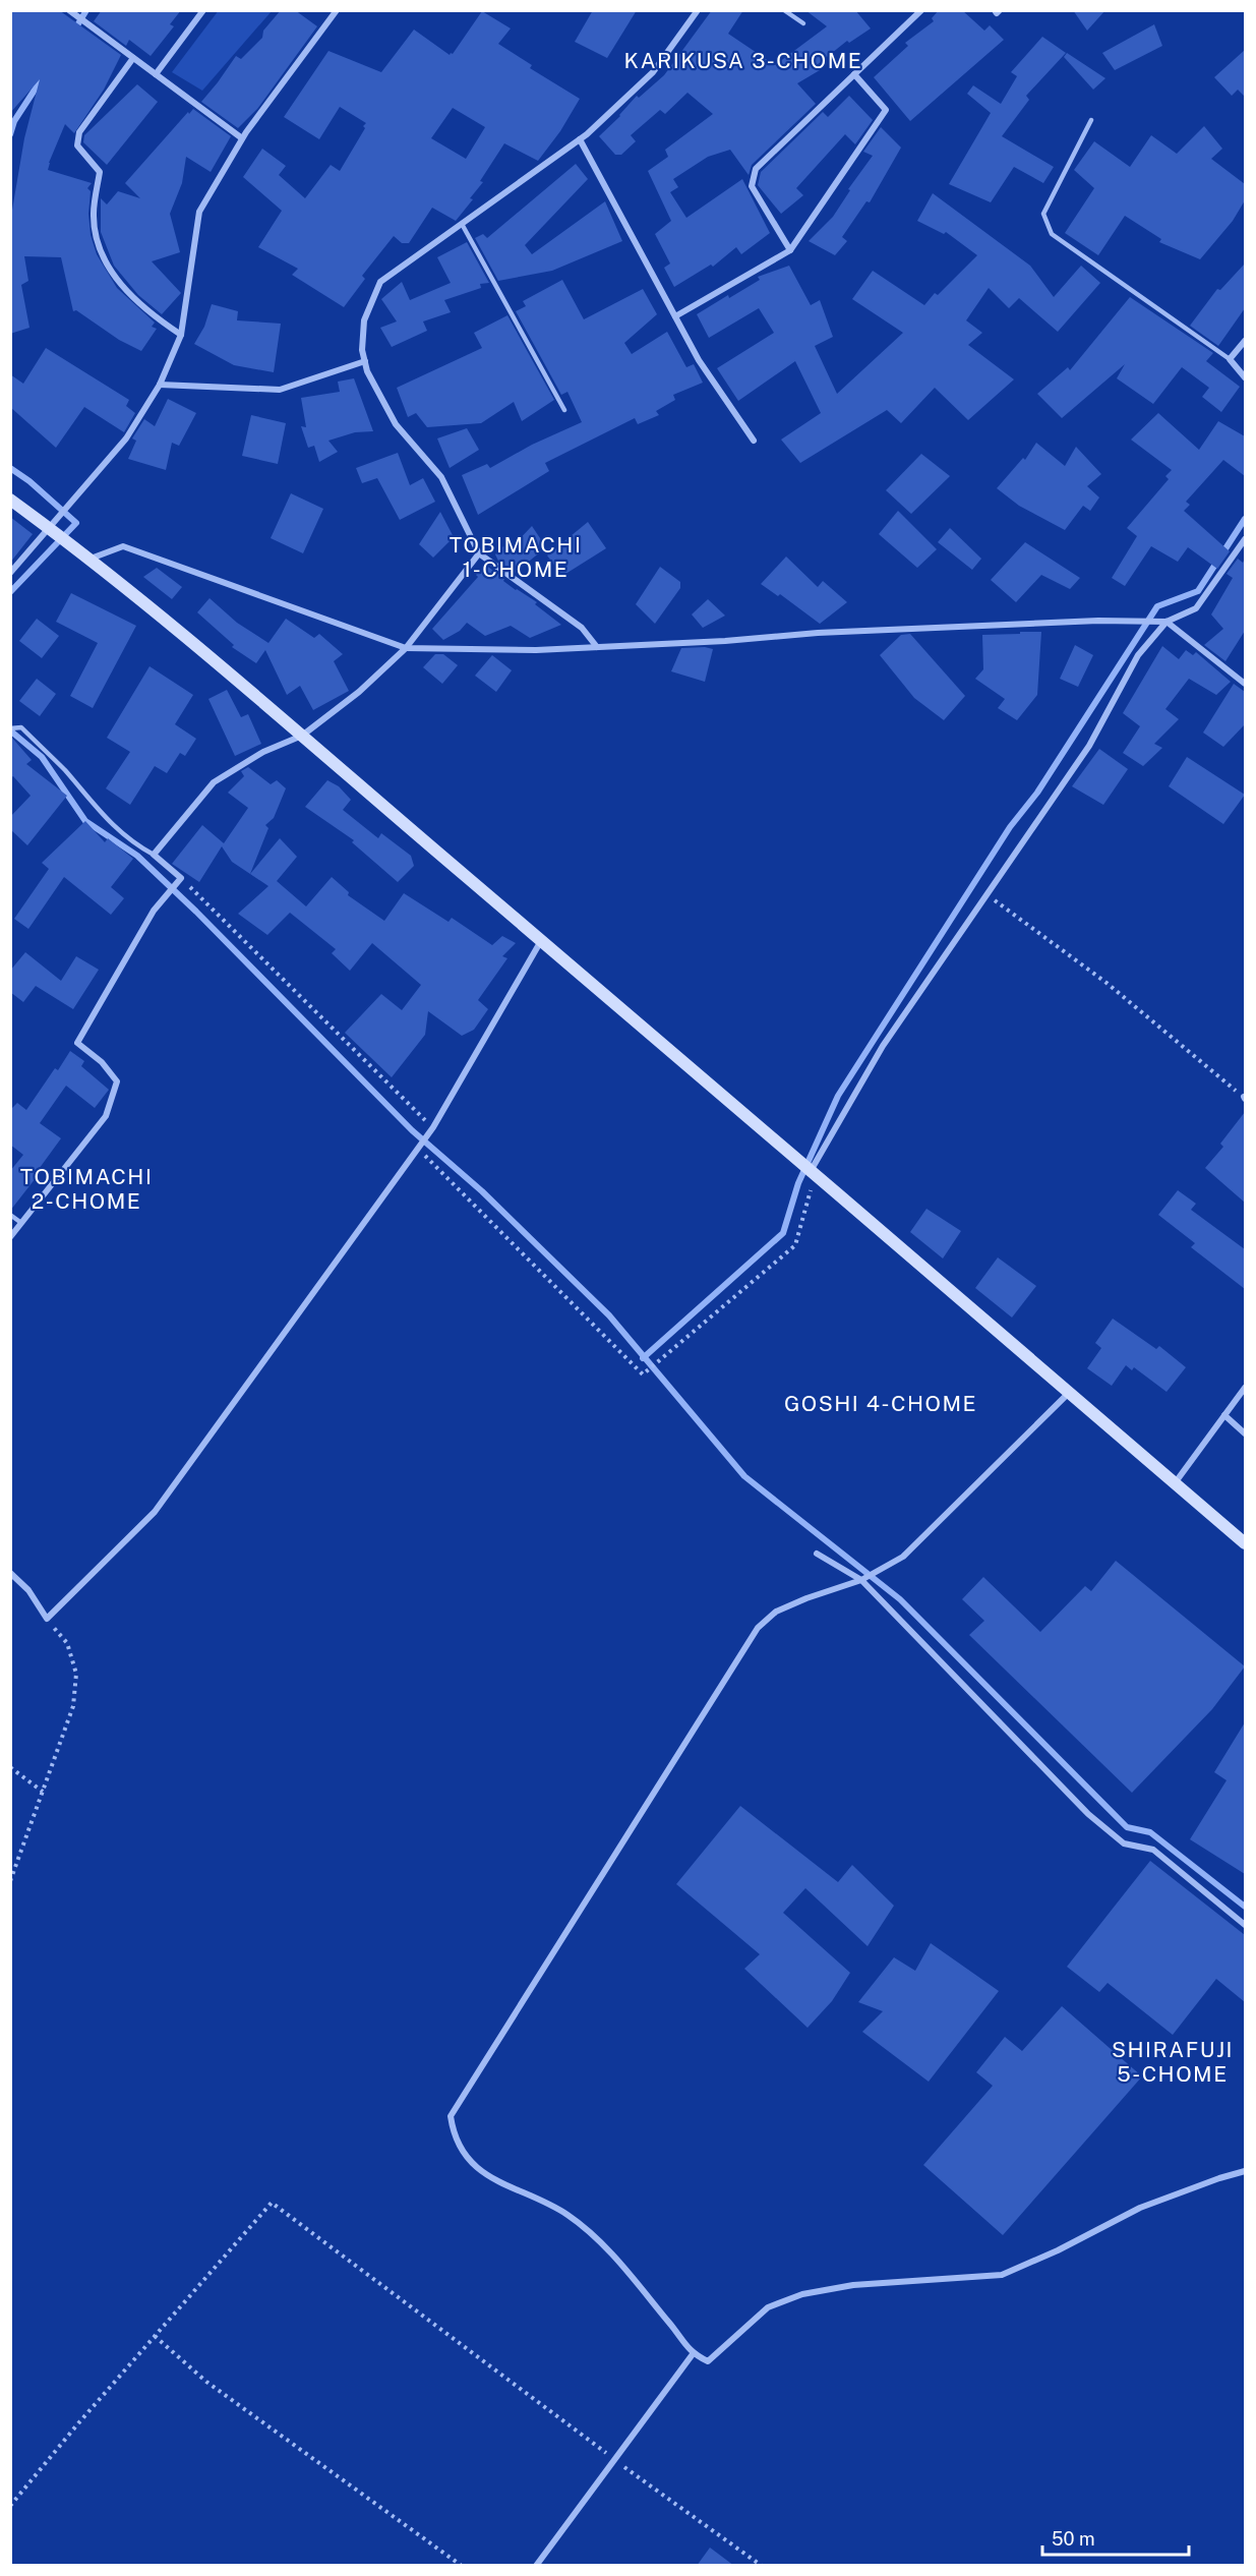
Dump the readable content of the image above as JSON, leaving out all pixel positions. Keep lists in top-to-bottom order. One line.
{"districts":["KARIKUSA 3-CHOME","TOBIMACHI 1-CHOME","TOBIMACHI 2-CHOME","GOSHI 4-CHOME","SHIRAFUJI 5-CHOME"],"scale_bar":"50 m"}
